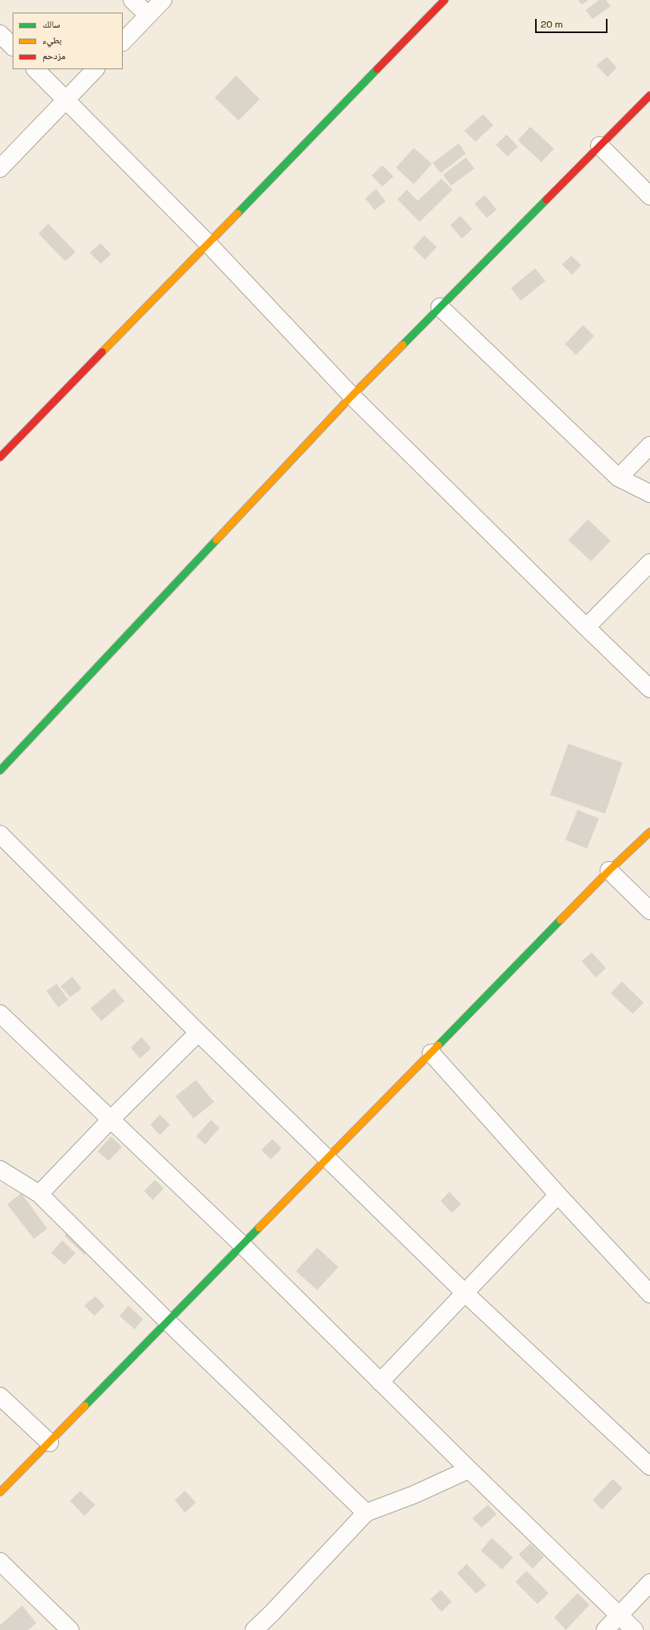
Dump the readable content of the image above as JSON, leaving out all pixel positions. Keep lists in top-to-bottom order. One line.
{"legend":["سالك","بطيء","مزدحم"],"scale_bar":"20 m"}
